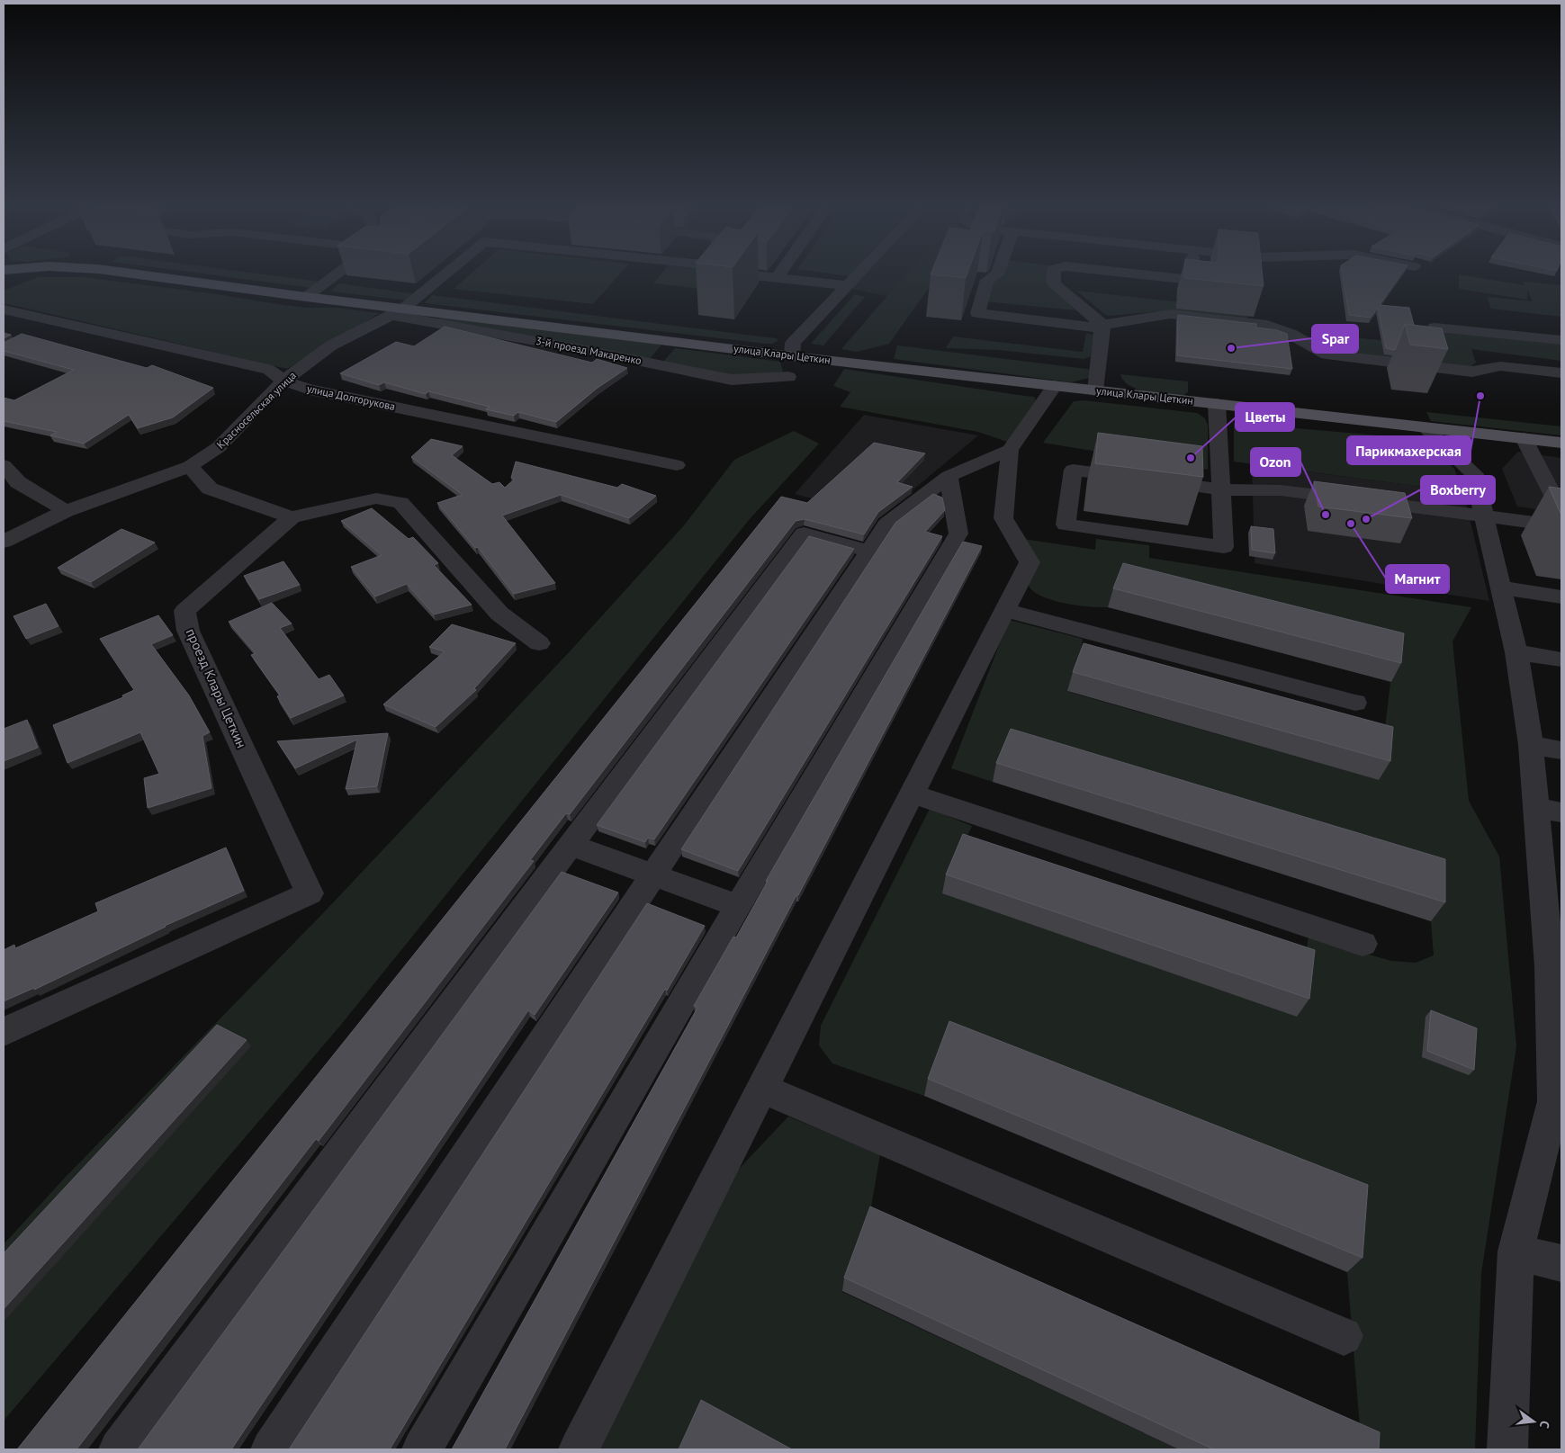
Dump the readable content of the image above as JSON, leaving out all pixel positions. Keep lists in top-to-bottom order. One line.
{"streets":{"main road":["улица Клары Цеткин"],"street":["3-й проезд Макаренко","улица Долгорукова","Красносельская улица","проезд Клары Цеткин"]},"crossings":[["3-й проезд Макаренко","улица Клары Цеткин"],["3-й проезд Макаренко","Красносельская улица"],["улица Клары Цеткин","Красносельская улица"],["улица Долгорукова","Красносельская улица"]],"places":["Spar","Парикмахерская","Цветы","Ozon","Boxberry","Магнит"],"north":"right"}
